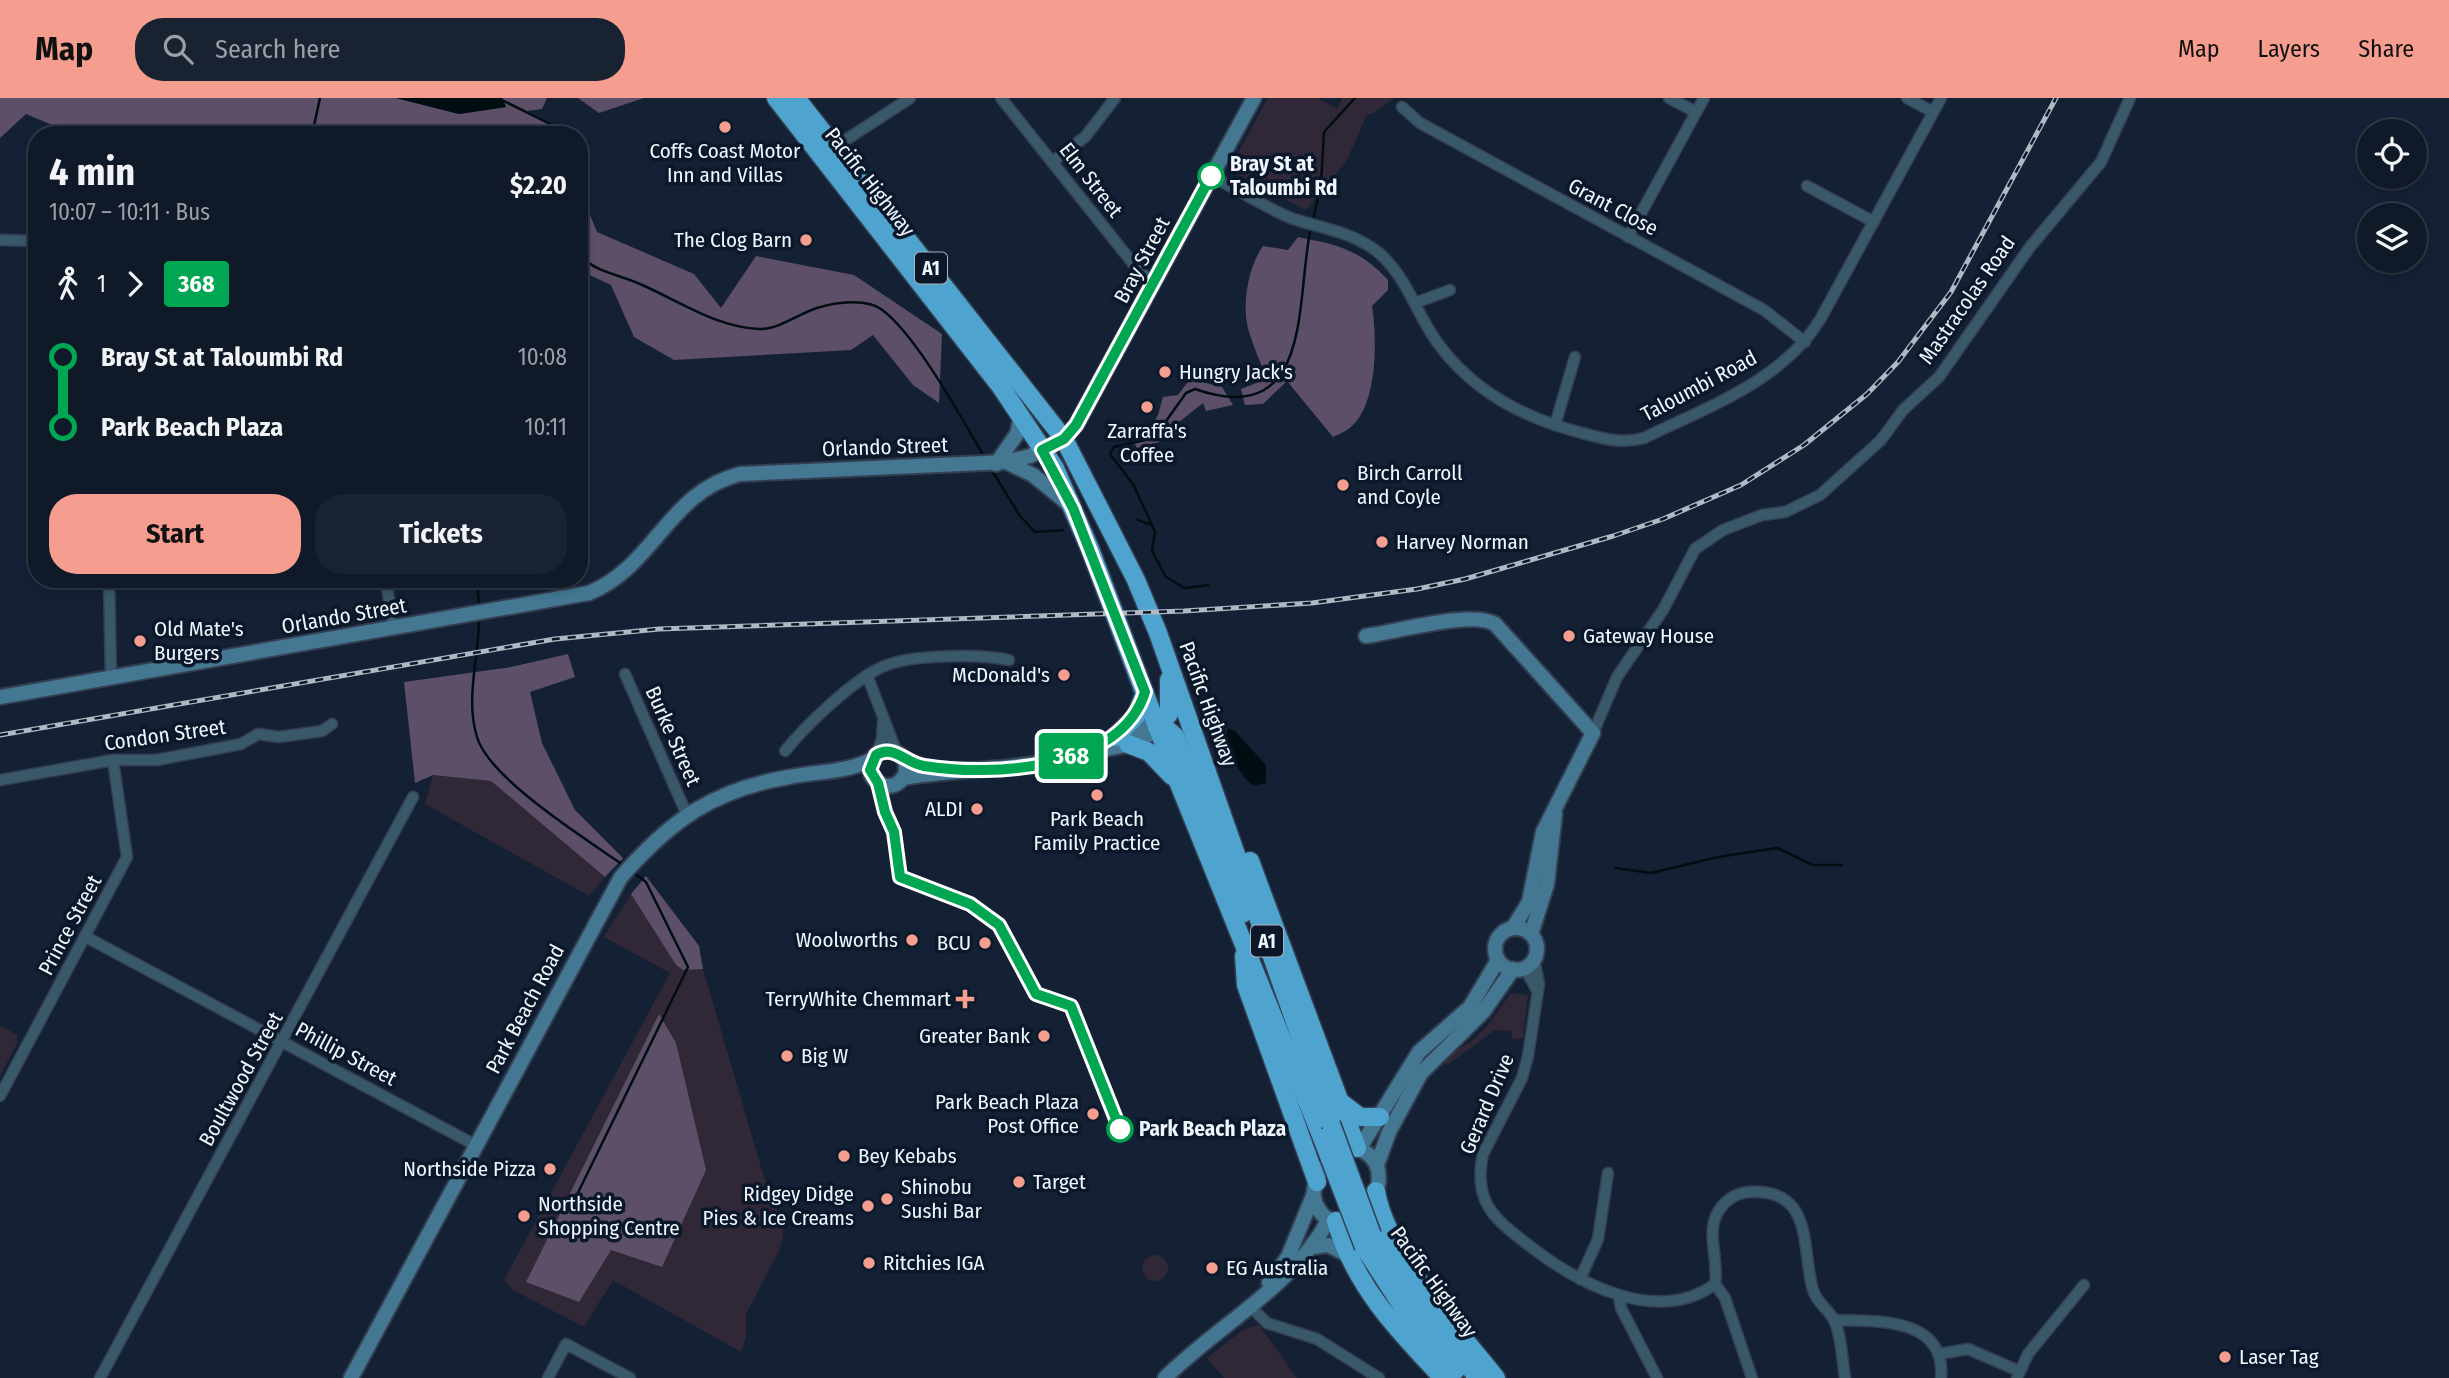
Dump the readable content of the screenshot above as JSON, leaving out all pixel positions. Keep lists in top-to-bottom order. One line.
{"streets":{"highway":["Pacific Highway","A1"],"street":["Elm Street","Grant Close","Bray Street","Mastracolas Road","Taloumbi Road","Orlando Street","Condon Street","Burke Street","Prince Street","Park Beach Road","Phillip Street","Boultwood Street","Gerard Drive"]},"crossings":[["Elm Street","Bray Street"],["Pacific Highway","Bray Street"],["Pacific Highway","Orlando Street"],["Grant Close","Taloumbi Road"],["Bray Street","Taloumbi Road"],["Bray Street","Orlando Street"],["Mastracolas Road","Gerard Drive"],["Condon Street","Prince Street"],["Burke Street","Park Beach Road"],["Prince Street","Phillip Street"],["Park Beach Road","Phillip Street"],["Phillip Street","Boultwood Street"]],"places":{"other":["Coffs Coast Motor Inn and Villas","Bray St at Taloumbi Rd","The Clog Barn","Hungry Jack's","Zarraffa's Coffee","Birch Carroll and Coyle","Harvey Norman","Gateway House","Old Mate's Burgers","McDonald's","Park Beach Family Practice","ALDI","Woolworths","BCU","Greater Bank","Big W","Park Beach Plaza Post Office","Park Beach Plaza","Bey Kebabs","Northside Pizza","Target","Shinobu Sushi Bar","Ridgey Didge Pies & Ice Creams","Northside Shopping Centre","Ritchies IGA","EG Australia","Laser Tag"],"health":["TerryWhite Chemmart"]},"lines":["bus line 368"],"page":{"header":"Map","search":"Search here","nav":["Map","Layers","Share"],"on_map":"368","heading":["4 min","10:07 – 10:11 · Bus","$2.20"],"legs":["1","368"],"list":[{"name":"Bray St at Taloumbi Rd","value":"10:08"},{"name":"Park Beach Plaza","value":"10:11"}],"buttons":["Start","Tickets"]}}
